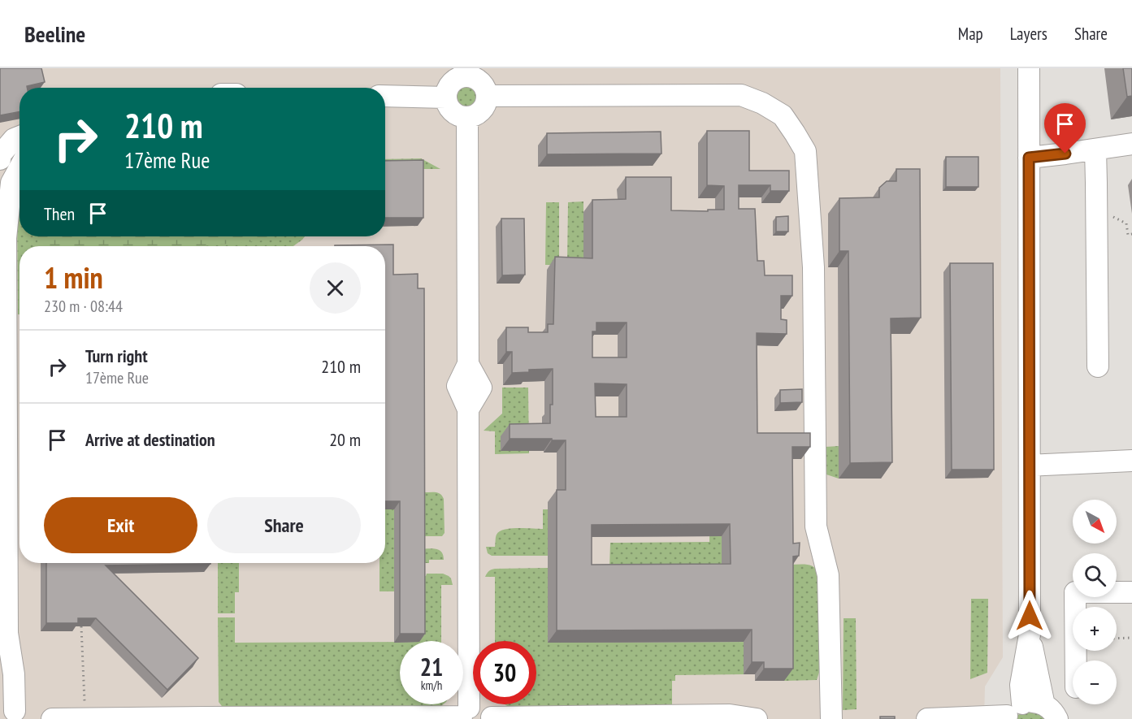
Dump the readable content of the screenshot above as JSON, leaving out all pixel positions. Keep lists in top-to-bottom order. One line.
{"north":"bottom right","page":{"header":"Beeline","nav":["Map","Layers","Share"],"turn":["210 m","17ème Rue"],"then":"Then","heading":["1 min","230 m · 08:44"],"list":[{"name":"Turn right","note":"17ème Rue","value":"210 m"},{"name":"Arrive at destination","value":"20 m"}],"buttons":["Exit","Share"],"map_buttons":["+","−"],"speed":"21 km/h","limit":"30"}}
